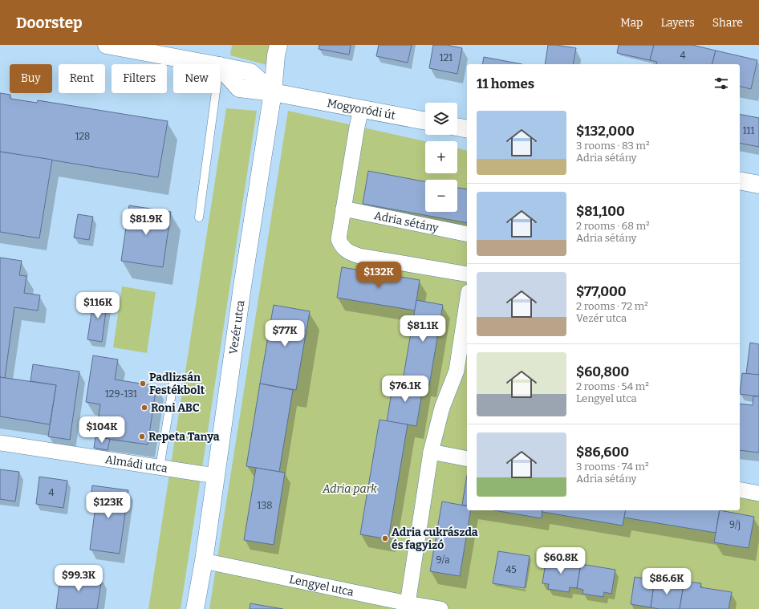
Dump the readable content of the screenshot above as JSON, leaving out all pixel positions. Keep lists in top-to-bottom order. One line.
{"streets":{"street":["Mogyoródi út","Adria sétány","Vezér utca","Almádi utca","Lengyel utca"]},"crossings":[["Mogyoródi út","Vezér utca"],["Vezér utca","Almádi utca"],["Vezér utca","Lengyel utca"]],"parks":["Adria park"],"places":["Padlizsán Festékbolt","Roni ABC","Repeta Tanya","Adria cukrászda és fagyizó"],"house_numbers":["4","121","111","128","129-131","4","138","9/j","9/a","45"],"page":{"header":"Doorstep","nav":["Map","Layers","Share"],"chip":["Buy","Rent","Filters","New"],"heading":"11 homes","map_buttons":["+","−"],"list":[{"name":"$132,000","note":"3 rooms · 83 m² · Adria sétány"},{"name":"$81,100","note":"2 rooms · 68 m² · Adria sétány"},{"name":"$77,000","note":"2 rooms · 72 m² · Vezér utca"},{"name":"$60,800","note":"2 rooms · 54 m² · Lengyel utca"},{"name":"$86,600","note":"3 rooms · 74 m² · Adria sétány"}],"price":["$81.9K","$132K","$116K","$81.1K","$77K","$76.1K","$104K","$123K","$60.8K","$99.3K","$86.6K"]}}
